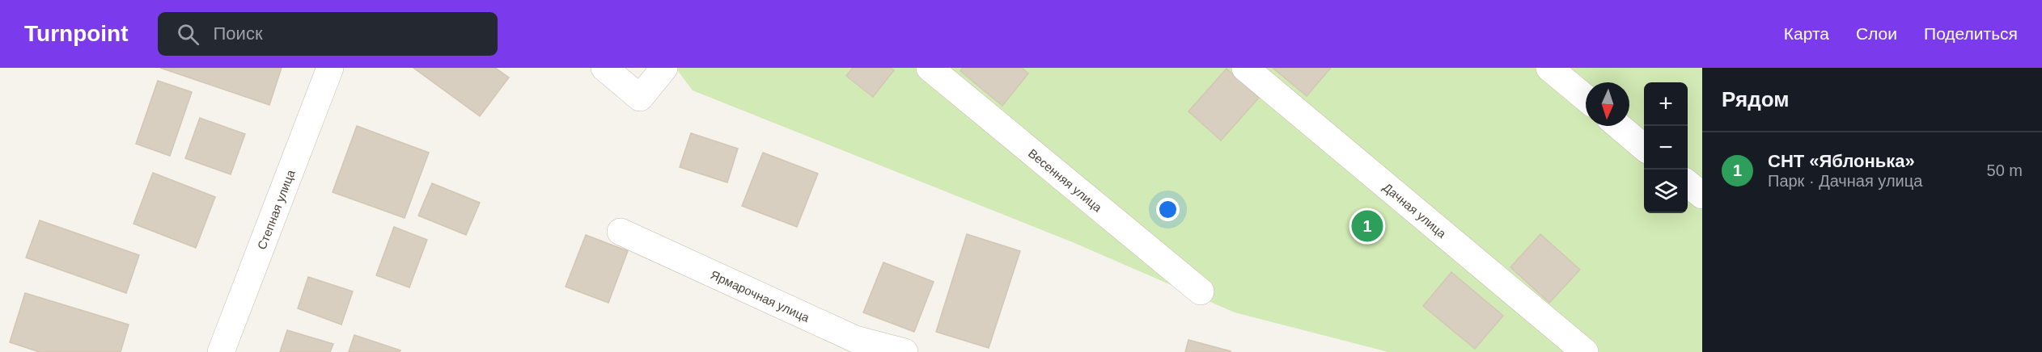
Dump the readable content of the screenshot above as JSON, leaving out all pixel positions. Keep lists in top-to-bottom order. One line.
{"streets":{"street":["Весенняя улица","Степная улица","Дачная улица","Ярмарочная улица"]},"north":"bottom","page":{"header":"Turnpoint","search":"Поиск","nav":["Карта","Слои","Поделиться"],"heading":"Рядом","map_buttons":["+","−"],"list":[{"mark":"1","name":"СНТ «Яблонька»","note":"Парк · Дачная улица","value":"50 m"}],"pins":"1"}}
